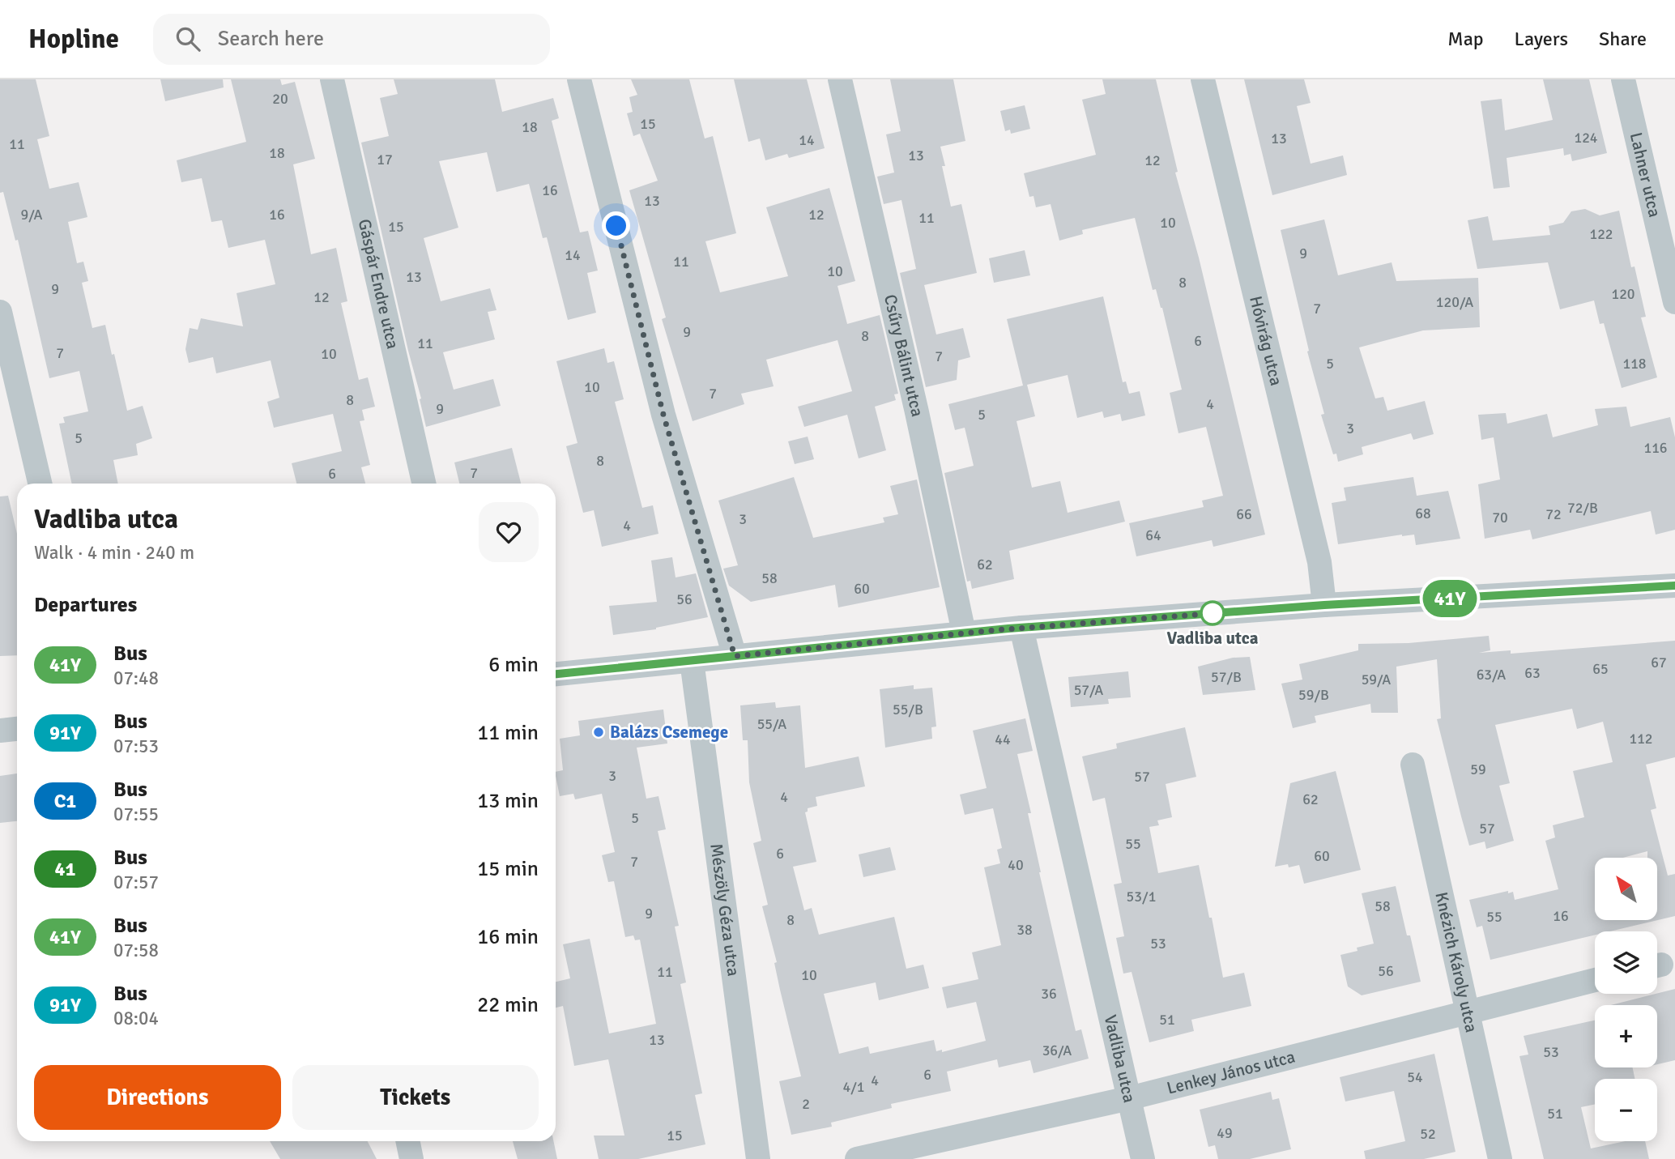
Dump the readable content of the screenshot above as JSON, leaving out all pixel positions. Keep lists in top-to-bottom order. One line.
{"streets":{"street":["Lahner utca","Gáspár Endre utca","Hóvirág utca","Csűry Bálint utca","Mészöly Géza utca","Knézich Károly utca","Vadliba utca","Lenkey János utca"]},"crossings":[["Knézich Károly utca","Lenkey János utca"],["Vadliba utca","Lenkey János utca"]],"places":["Vadliba utca","Balázs Csemege"],"lines":["bus line 41Y"],"house_numbers":["20","15","18","124","13","14","11","18","13","17","12","16","13","9/A","16","12","11","10","15","122","9","14","11","10","13","8","9","120","12","120/A","7","9","8","6","11","7","10","7","5","118","10","7","8","4","9","5","3","5","116","8","7","6","72/B","68","66","72","70","3","4","64","62","58","60","56","67","65","63","63/A","57/B","59/A","57/A","59/B","55/B","55/A","112","44","59","3","57","4","62","5","57","55","6","60","7","40","53/1","58","9","16","55","8","38","53","56","11","10","36","51","13","36/A","53","6","54","4","4/1","2","51","49","52","15"],"north":"top left","page":{"header":"Hopline","search":"Search here","nav":["Map","Layers","Share"],"on_map":"41Y","heading":[["Vadliba utca","Walk · 4 min · 240 m"],"Departures"],"list":[{"mark":"41Y","name":"Bus","note":"07:48","value":"6 min"},{"mark":"91Y","name":"Bus","note":"07:53","value":"11 min"},{"mark":"C1","name":"Bus","note":"07:55","value":"13 min"},{"mark":"41","name":"Bus","note":"07:57","value":"15 min"},{"mark":"41Y","name":"Bus","note":"07:58","value":"16 min"},{"mark":"91Y","name":"Bus","note":"08:04","value":"22 min"}],"map_buttons":["+","−"],"buttons":["Directions","Tickets"]}}
